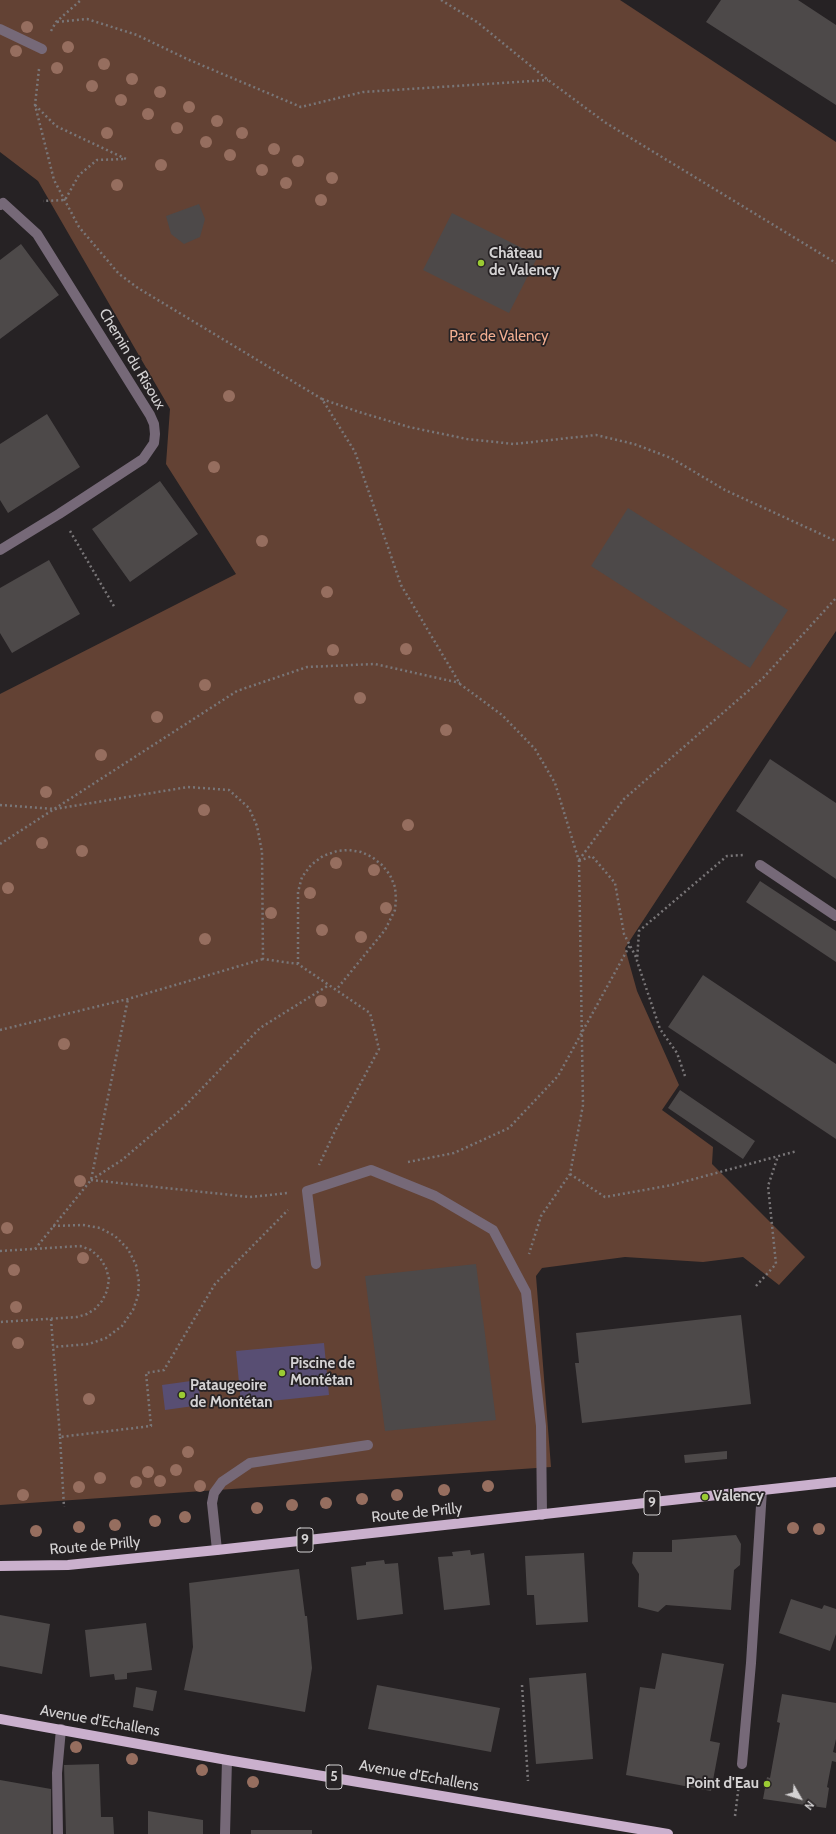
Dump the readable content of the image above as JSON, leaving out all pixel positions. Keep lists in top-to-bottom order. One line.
{"streets":{"main road":["9","Route de Prilly","Avenue d'Echallens","5"],"street":["Chemin du Risoux"]},"parks":["Parc de Valency"],"places":["Château de Valency","Piscine de Montétan","Pataugeoire de Montétan","Valency","Point d'Eau"],"north":"bottom right"}
